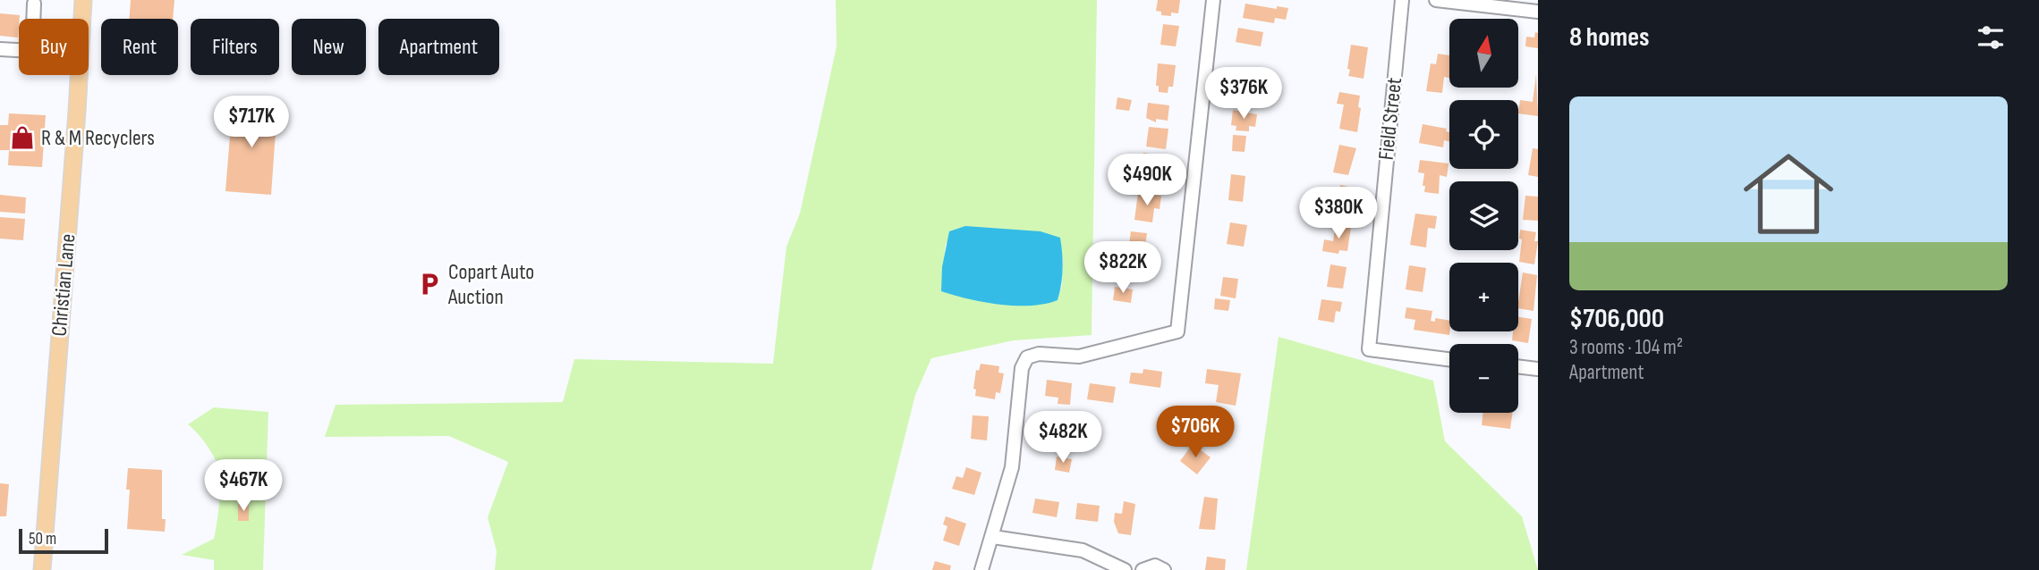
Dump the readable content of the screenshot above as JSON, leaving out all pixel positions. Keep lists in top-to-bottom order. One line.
{"streets":{"main road":["Christian Lane"],"street":["Field Street"]},"places":{"shop":["R & M Recyclers"],"parking":["Copart Auto Auction"]},"scale_bar":"50 m","north":"top","page":{"heading":"8 homes","map_buttons":["+","−"],"chip":["Buy","Rent","Filters","New","Apartment"],"price":["$376K","$717K","$490K","$380K","$822K","$706K","$482K","$467K"],"list":[{"name":"$706,000","note":"3 rooms · 104 m² · Apartment"}],"scale":"50 m"}}
